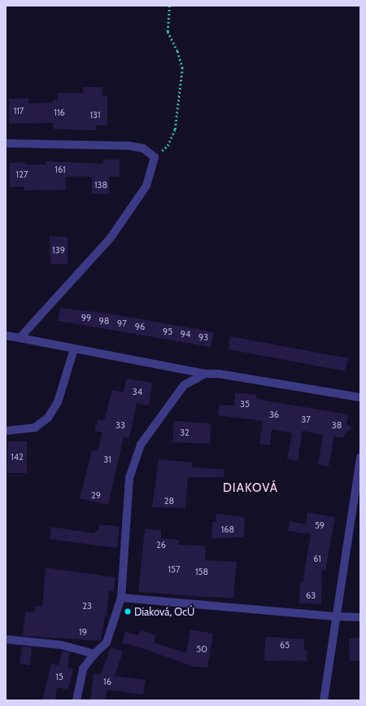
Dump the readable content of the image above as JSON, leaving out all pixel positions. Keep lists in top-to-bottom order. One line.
{"districts":["DIAKOVÁ"],"places":["Diaková, OcÚ"],"house_numbers":["117","116","131","161","127","138","139","99","98","97","96","95","94","93","34","35","36","37","33","38","32","142","31","29","28","59","168","26","61","157","158","63","23","19","65","50","15","16"]}
